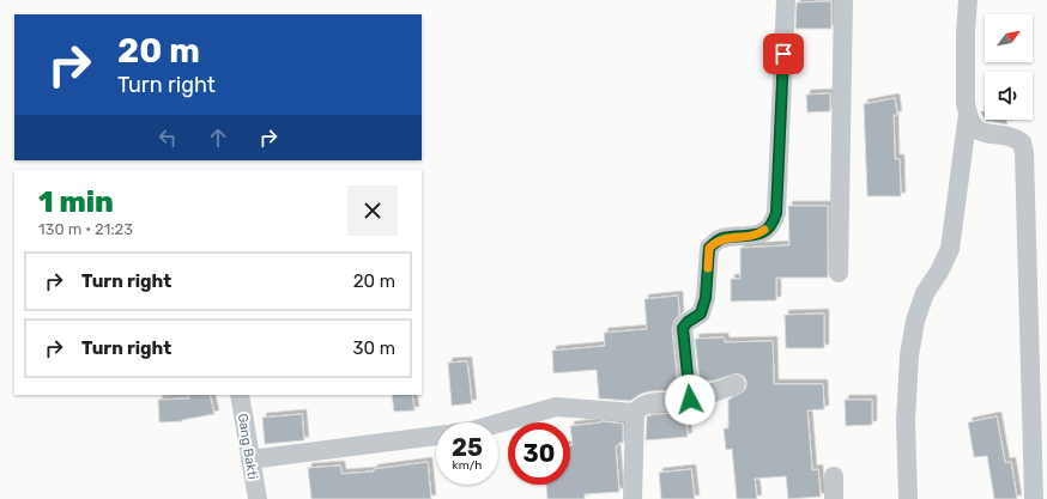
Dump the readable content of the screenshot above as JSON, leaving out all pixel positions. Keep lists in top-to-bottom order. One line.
{"streets":{"street":["Gang Bakti"]},"north":"top right","page":{"turn":["20 m","Turn right"],"heading":["1 min","130 m · 21:23"],"list":[{"name":"Turn right","value":"20 m"},{"name":"Turn right","value":"30 m"}],"speed":"25 km/h","limit":"30"}}
